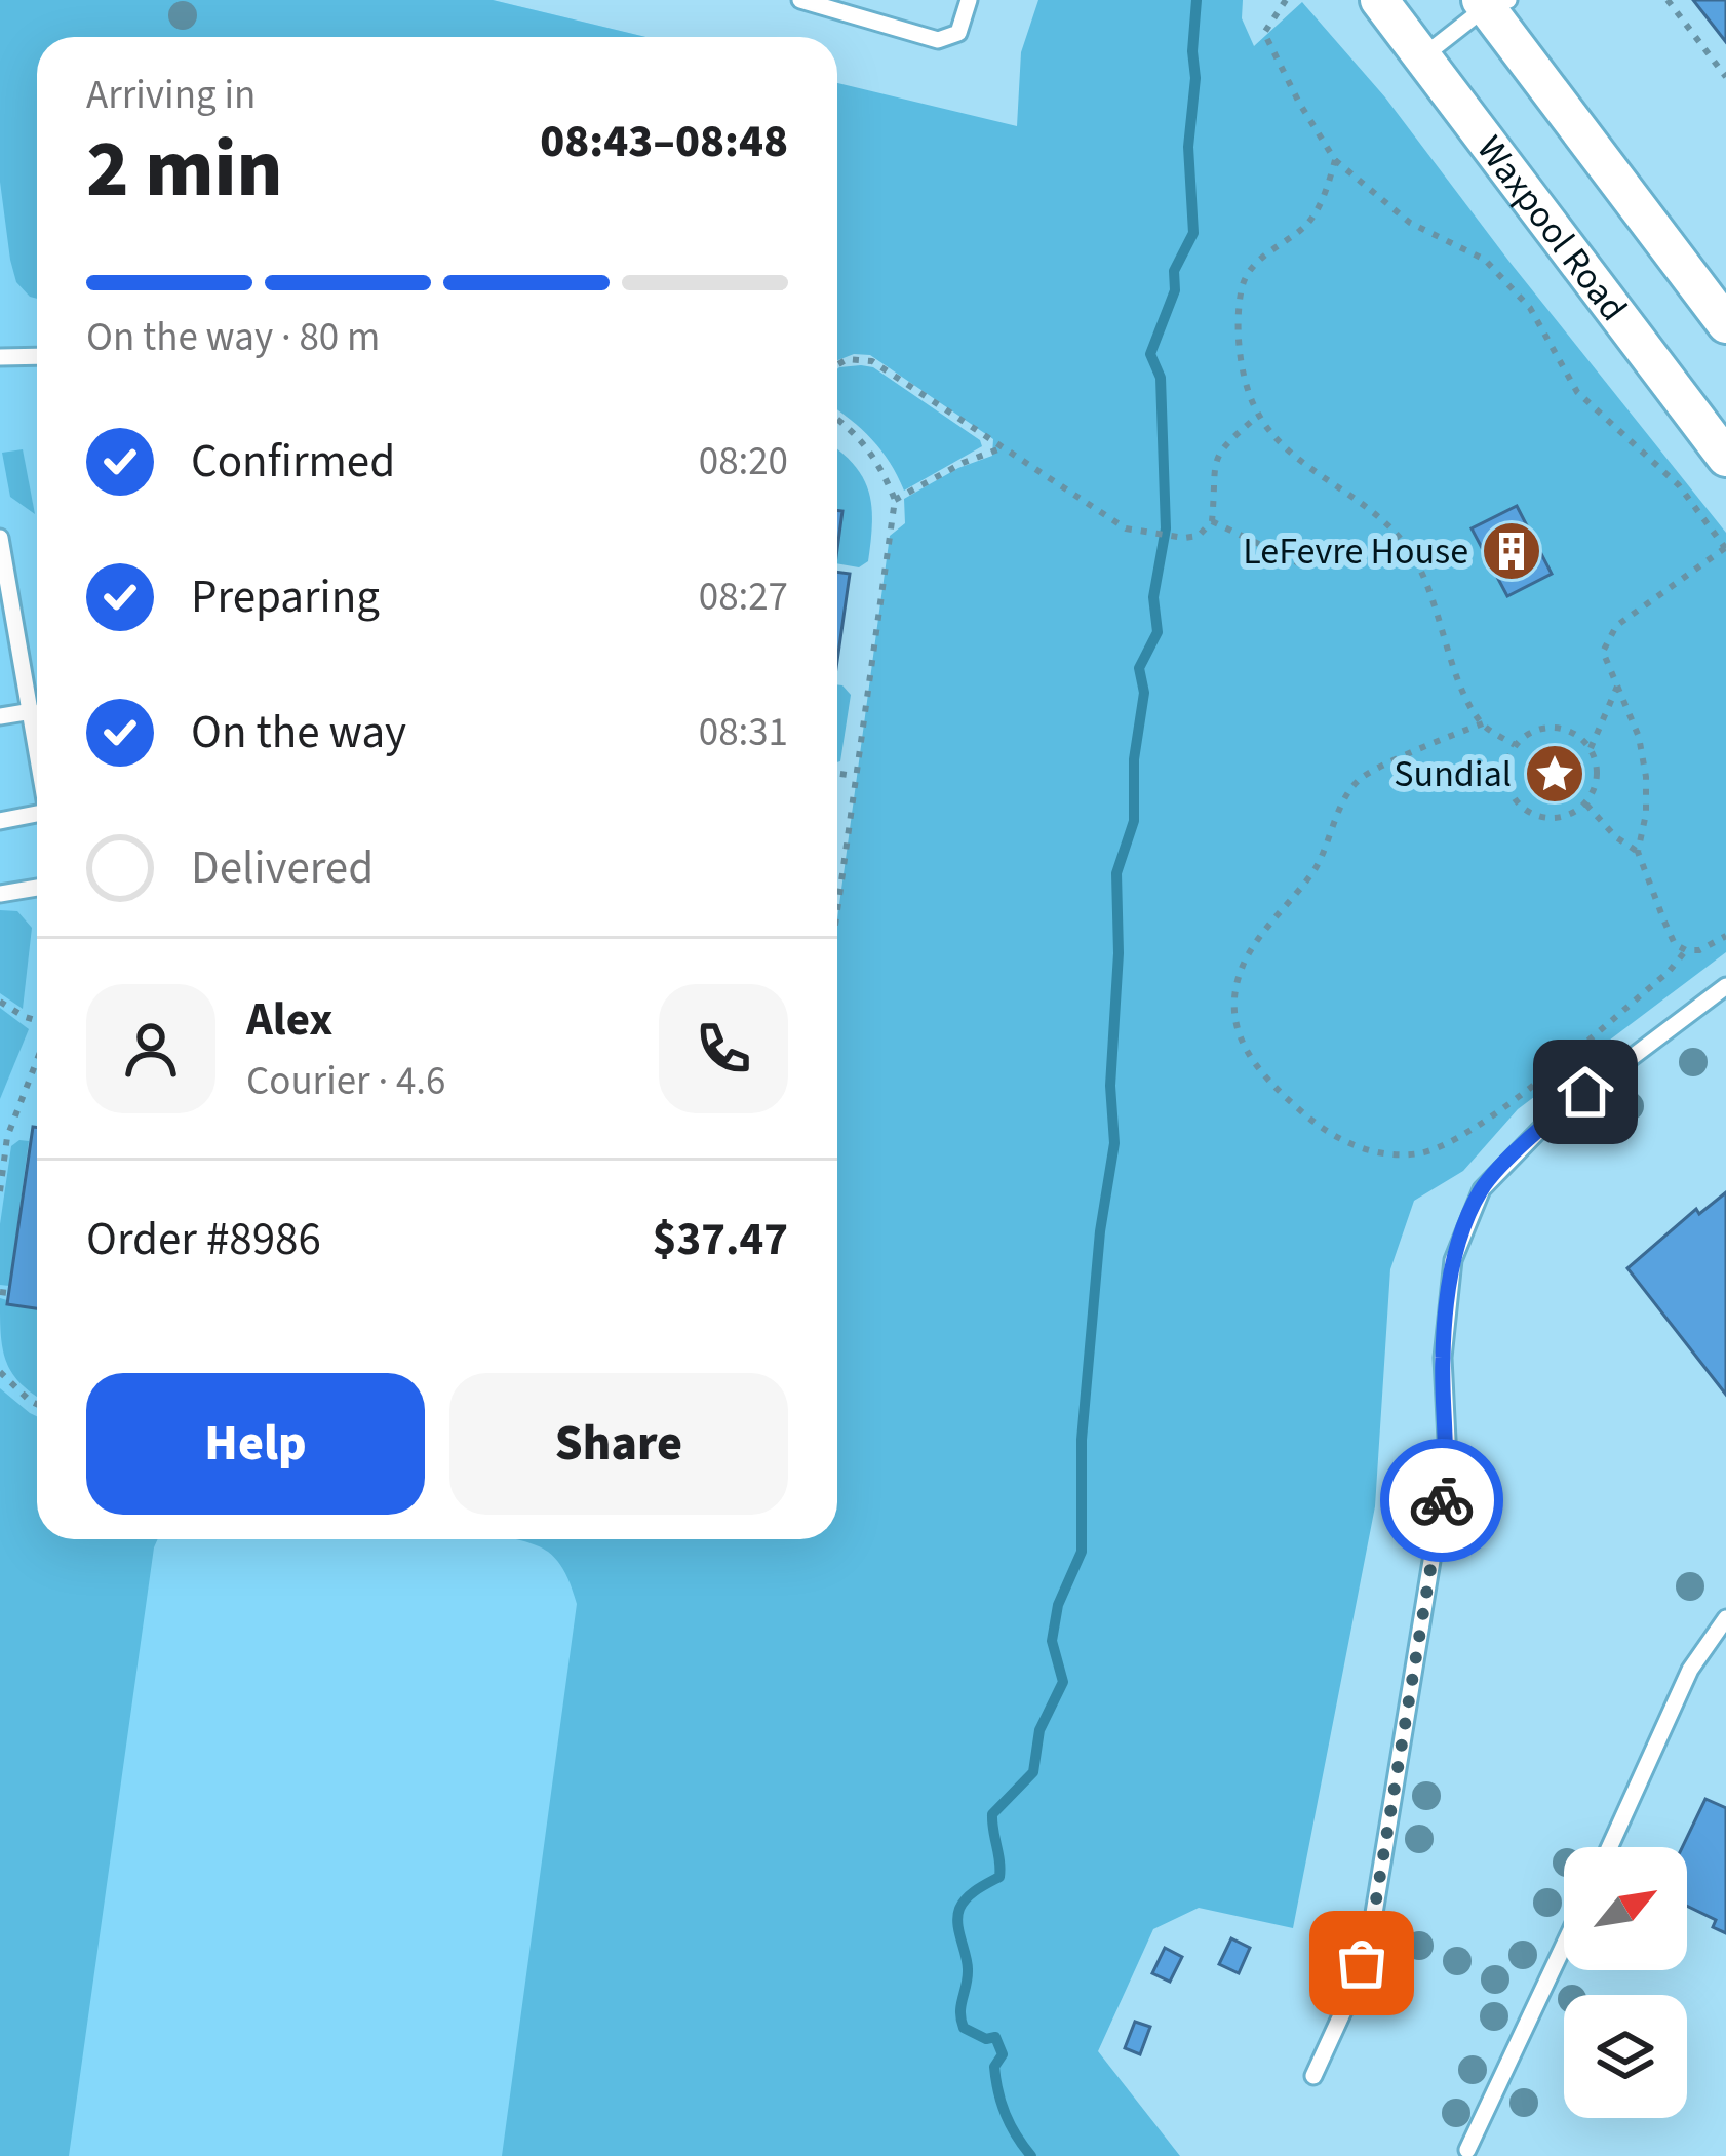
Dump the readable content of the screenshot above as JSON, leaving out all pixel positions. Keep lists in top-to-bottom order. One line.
{"streets":{"street":["Waxpool Road"]},"places":{"building":["LeFevre House"],"place":["Sundial"]},"north":"top right","page":{"heading":["2 min","Arriving in","08:43–08:48"],"panel":["Alex","Courier · 4.6","Order #8986","$37.47"],"bar":"On the way · 80 m","list":[["Confirmed","08:20"],["Preparing","08:27"],["On the way","08:31"],"Delivered"],"buttons":["Help","Share"]}}
